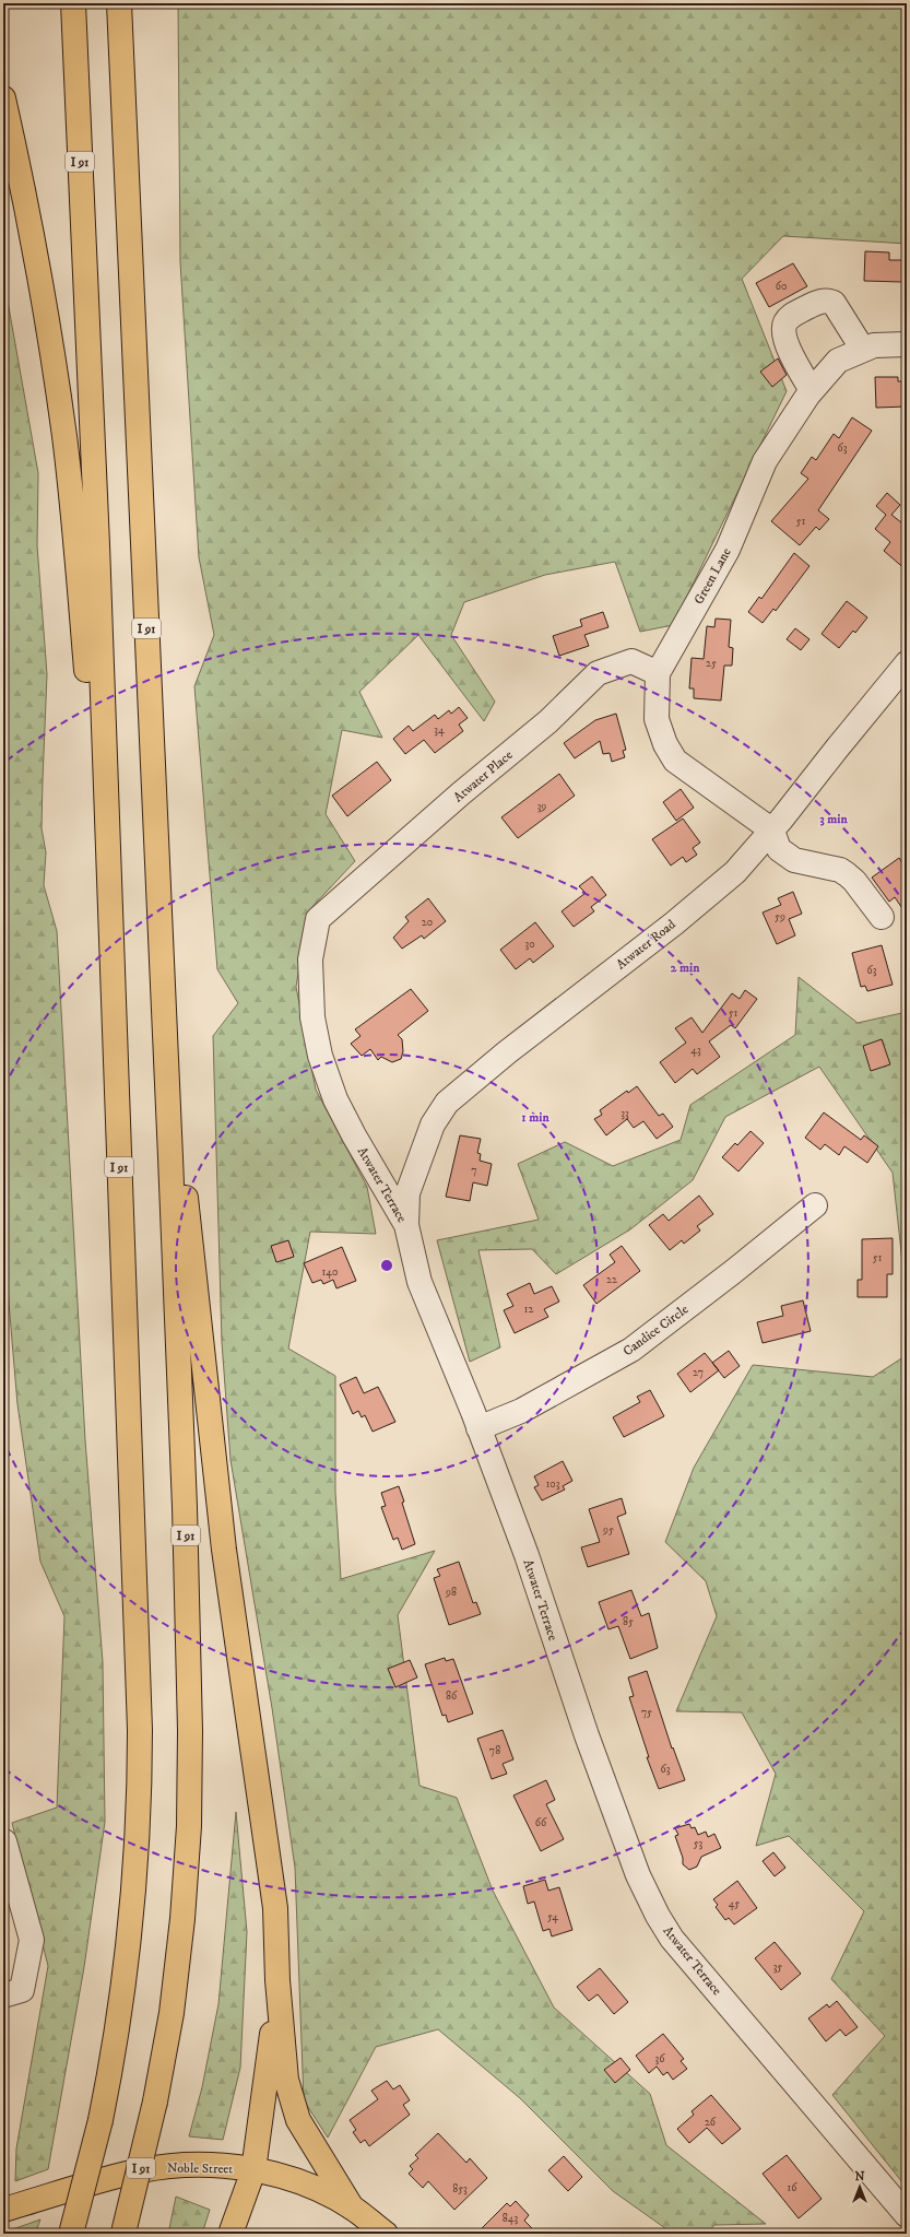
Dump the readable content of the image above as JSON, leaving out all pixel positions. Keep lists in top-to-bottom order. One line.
{"streets":{"main road":["I 91","Noble Street"],"street":["Green Lane","Atwater Place","Atwater Road","Atwater Terrace","Candice Circle"]},"crossings":[["Green Lane","Atwater Place"],["Green Lane","Atwater Road"],["Atwater Place","Atwater Terrace"],["Atwater Road","Atwater Terrace"],["Atwater Terrace","Candice Circle"]],"house_numbers":["60","63","51","25","34","39","59","20","30","63","51","43","33","7","51","140","22","12","27","103","95","98","85","86","75","78","63","66","53","45","54","35","36","26","16","853","843"],"north":"top","rings":["3 min","2 min","1 min"]}
